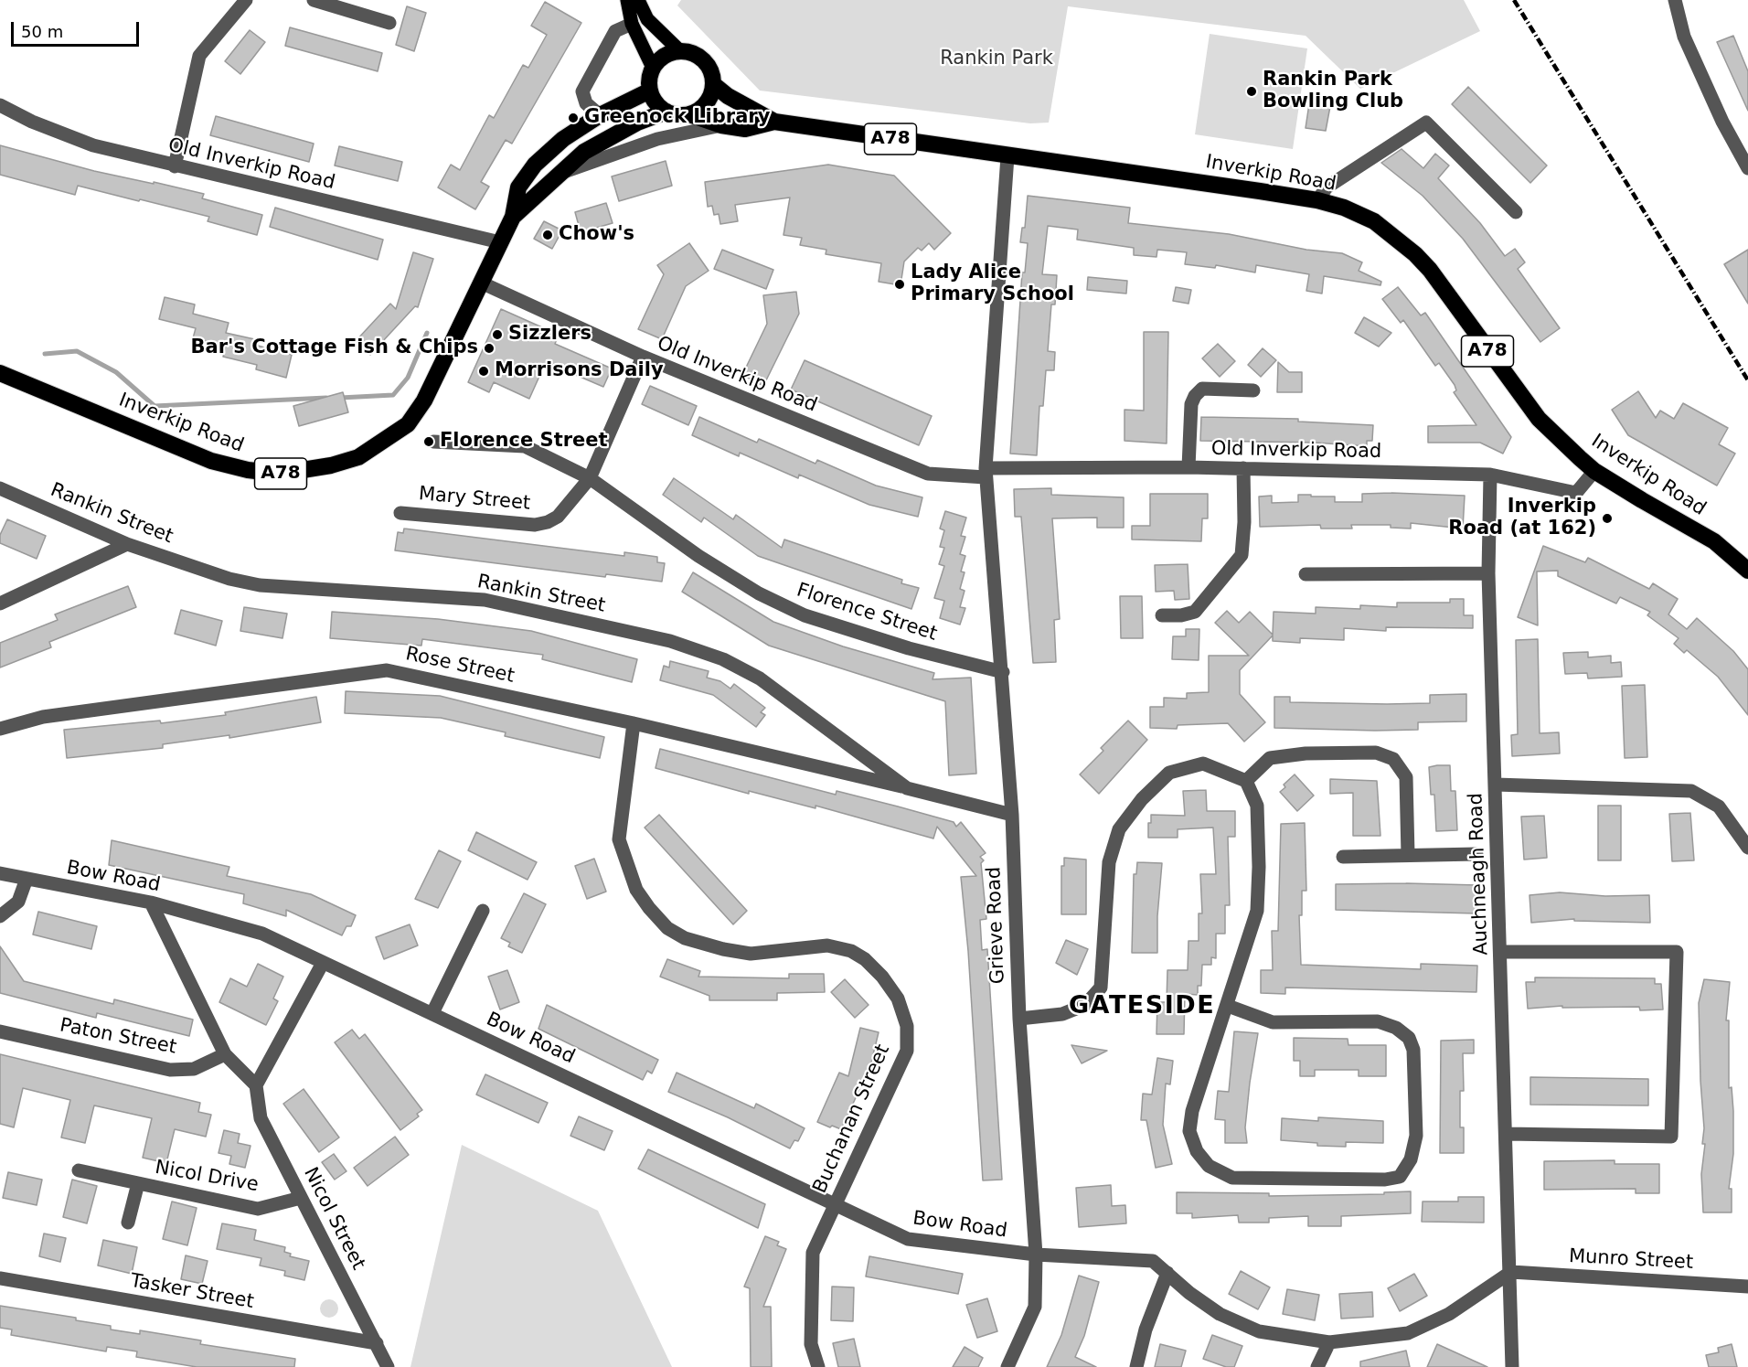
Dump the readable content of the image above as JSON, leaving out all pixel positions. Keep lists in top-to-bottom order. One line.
{"streets":{"highway":["A78","Inverkip Road"],"street":["Old Inverkip Road","Mary Street","Rankin Street","Florence Street","Rose Street","Auchneagh Road","Bow Road","Grieve Road","Paton Street","Buchanan Street","Nicol Drive","Nicol Street","Munro Street","Tasker Street"]},"crossings":[["Old Inverkip Road","Inverkip Road"],["Old Inverkip Road","Mary Street"],["Old Inverkip Road","Auchneagh Road"],["Old Inverkip Road","Grieve Road"],["Inverkip Road","Grieve Road"],["Mary Street","Florence Street"],["Rankin Street","Rose Street"],["Rankin Street","Grieve Road"],["Florence Street","Grieve Road"],["Rose Street","Buchanan Street"],["Auchneagh Road","Bow Road"],["Auchneagh Road","Munro Street"],["Bow Road","Grieve Road"],["Bow Road","Buchanan Street"],["Bow Road","Munro Street"],["Nicol Drive","Nicol Street"],["Nicol Street","Tasker Street"]],"districts":["GATESIDE"],"parks":["Rankin Park"],"places":["Rankin Park Bowling Club","Greenock Library","Chow's","Lady Alice Primary School","Sizzlers","Bar's Cottage Fish & Chips","Morrisons Daily","Florence Street","Inverkip Road (at 162)"],"scale_bar":"50 m"}
